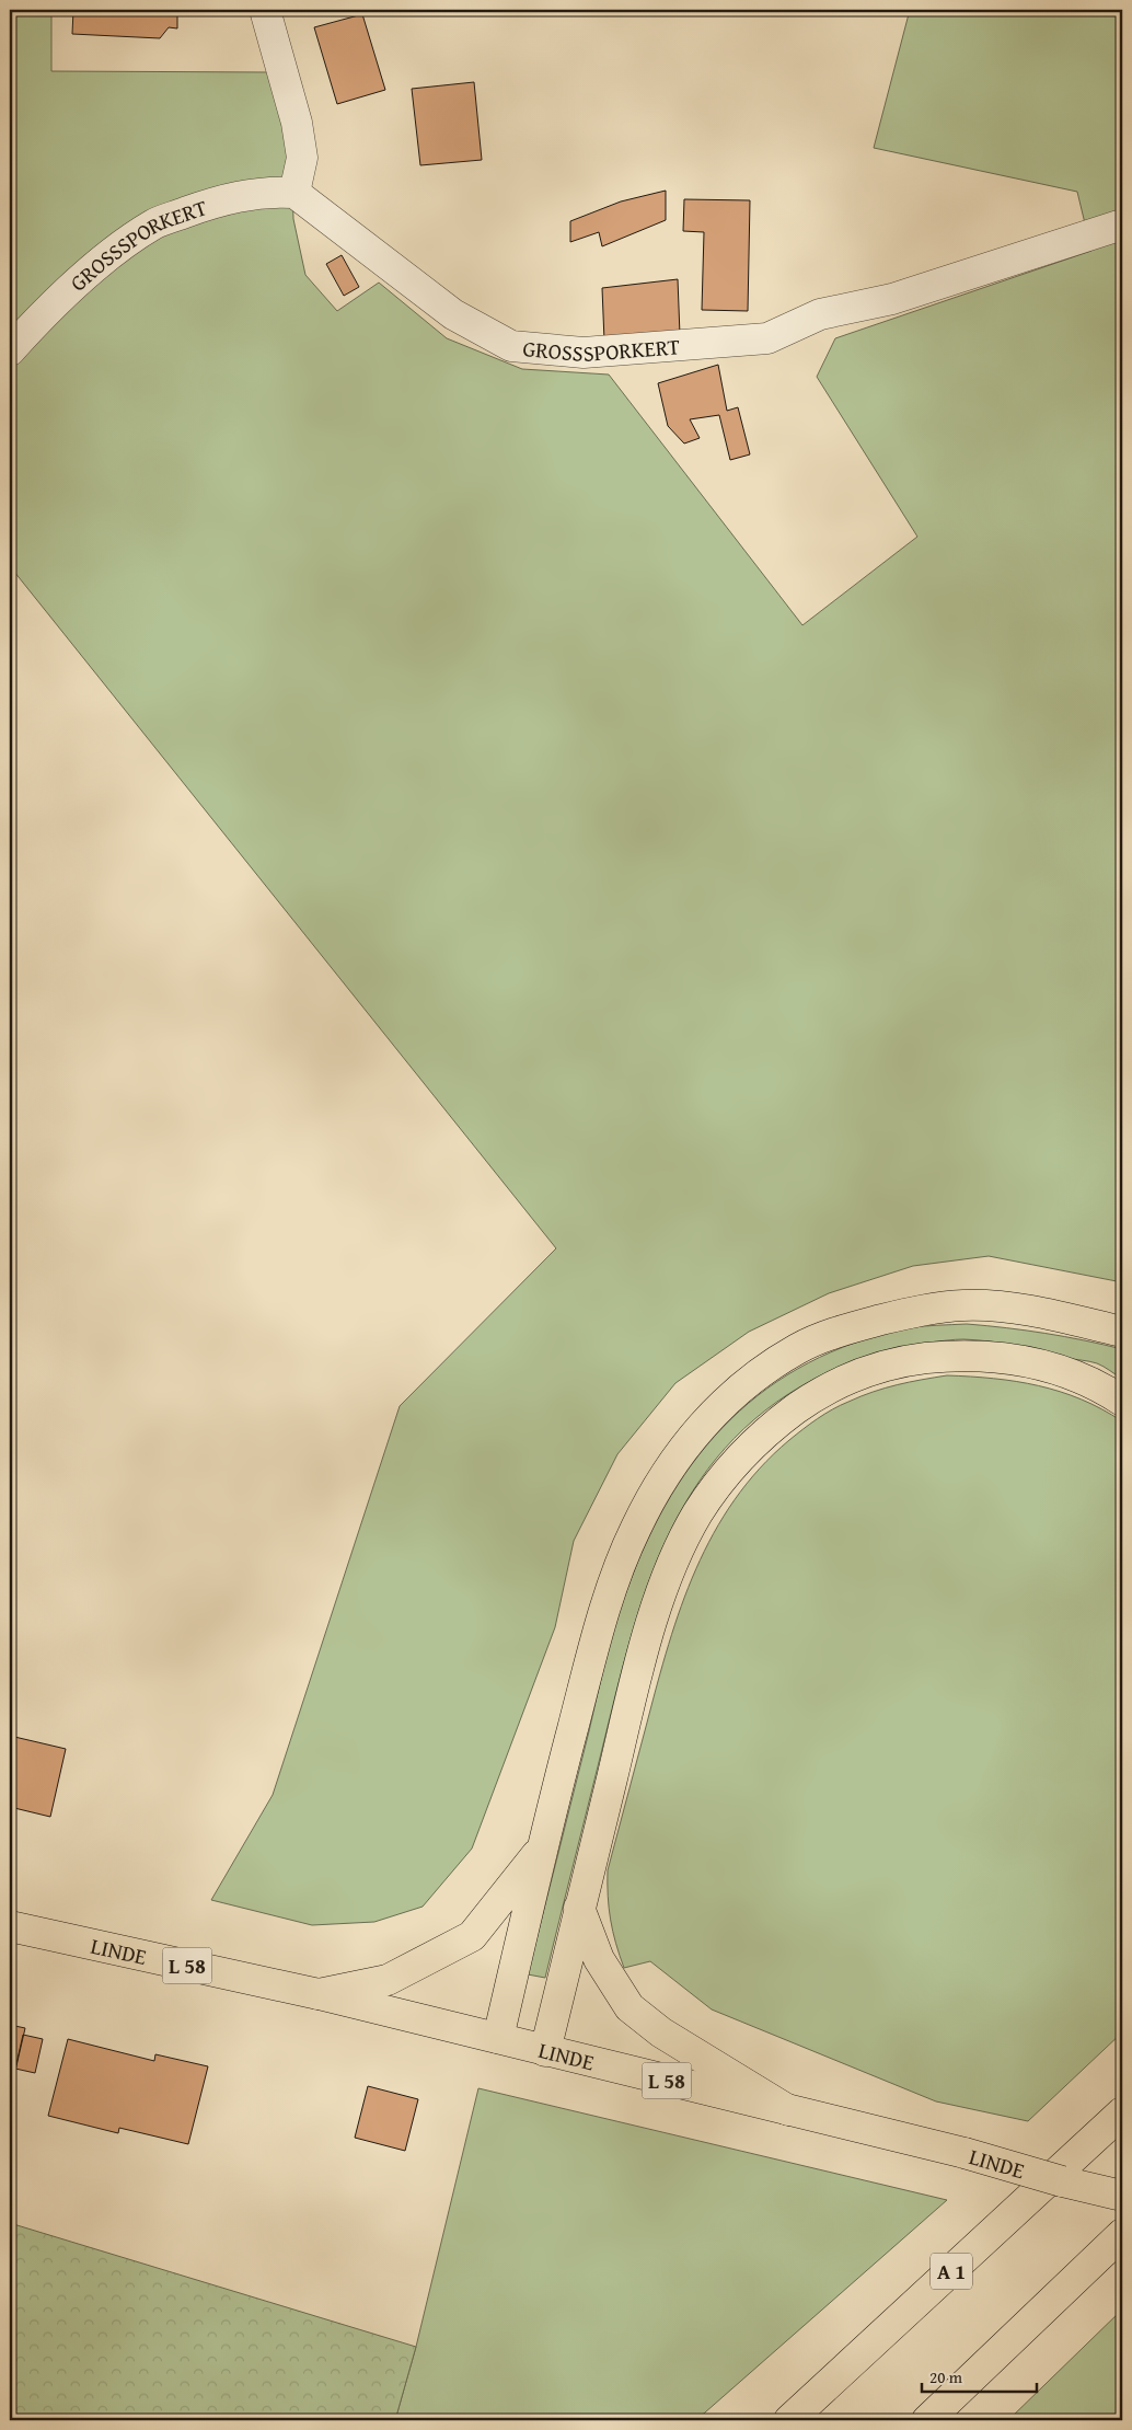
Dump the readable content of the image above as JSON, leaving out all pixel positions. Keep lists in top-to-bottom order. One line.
{"streets":{"main road":["LINDE","L 58","A 1"],"street":["GROSSSPORKERT"]},"scale_bar":"20 m"}
